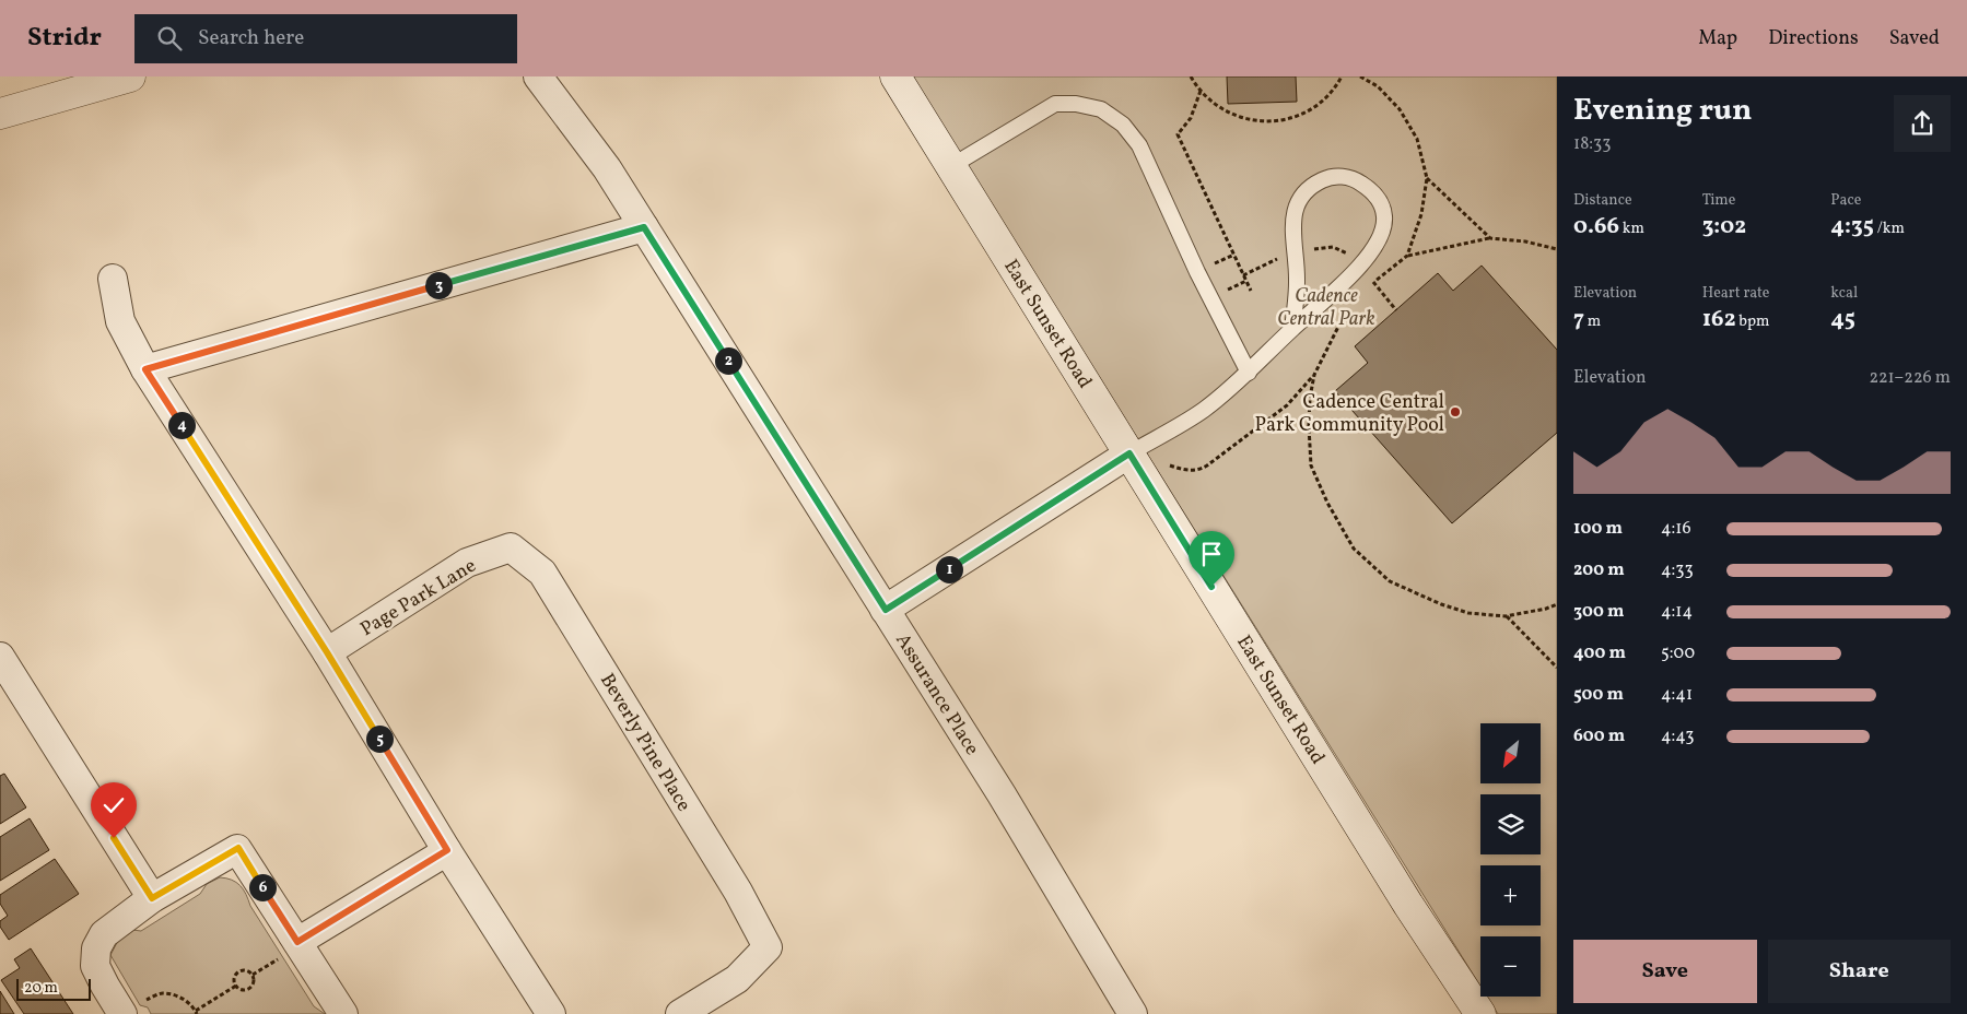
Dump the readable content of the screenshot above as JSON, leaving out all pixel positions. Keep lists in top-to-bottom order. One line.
{"streets":{"main road":["East Sunset Road"],"street":["Page Park Lane","Assurance Place","Beverly Pine Place"]},"crossings":[["Page Park Lane","Beverly Pine Place"]],"parks":["Cadence Central Park"],"places":["Cadence Central Park Community Pool"],"scale_bar":"20 m","north":"bottom left","page":{"header":"Stridr","search":"Search here","nav":["Map","Directions","Saved"],"heading":["Evening run","18:33"],"stats":[["Distance","0.66 km"],["Time","3:02"],["Pace","4:35 /km"],["Elevation","7 m"],["Heart rate","162 bpm"],["kcal","45"]],"pins":["3","2","4","1","5","6"],"chart":["Elevation","221–226 m"],"list":[{"name":"100 m","note":"4:16"},{"name":"200 m","note":"4:33"},{"name":"300 m","note":"4:14"},{"name":"400 m","note":"5:00"},{"name":"500 m","note":"4:41"},{"name":"600 m","note":"4:43"}],"map_buttons":["+","−"],"buttons":["Save","Share"],"scale":"20 m"}}
